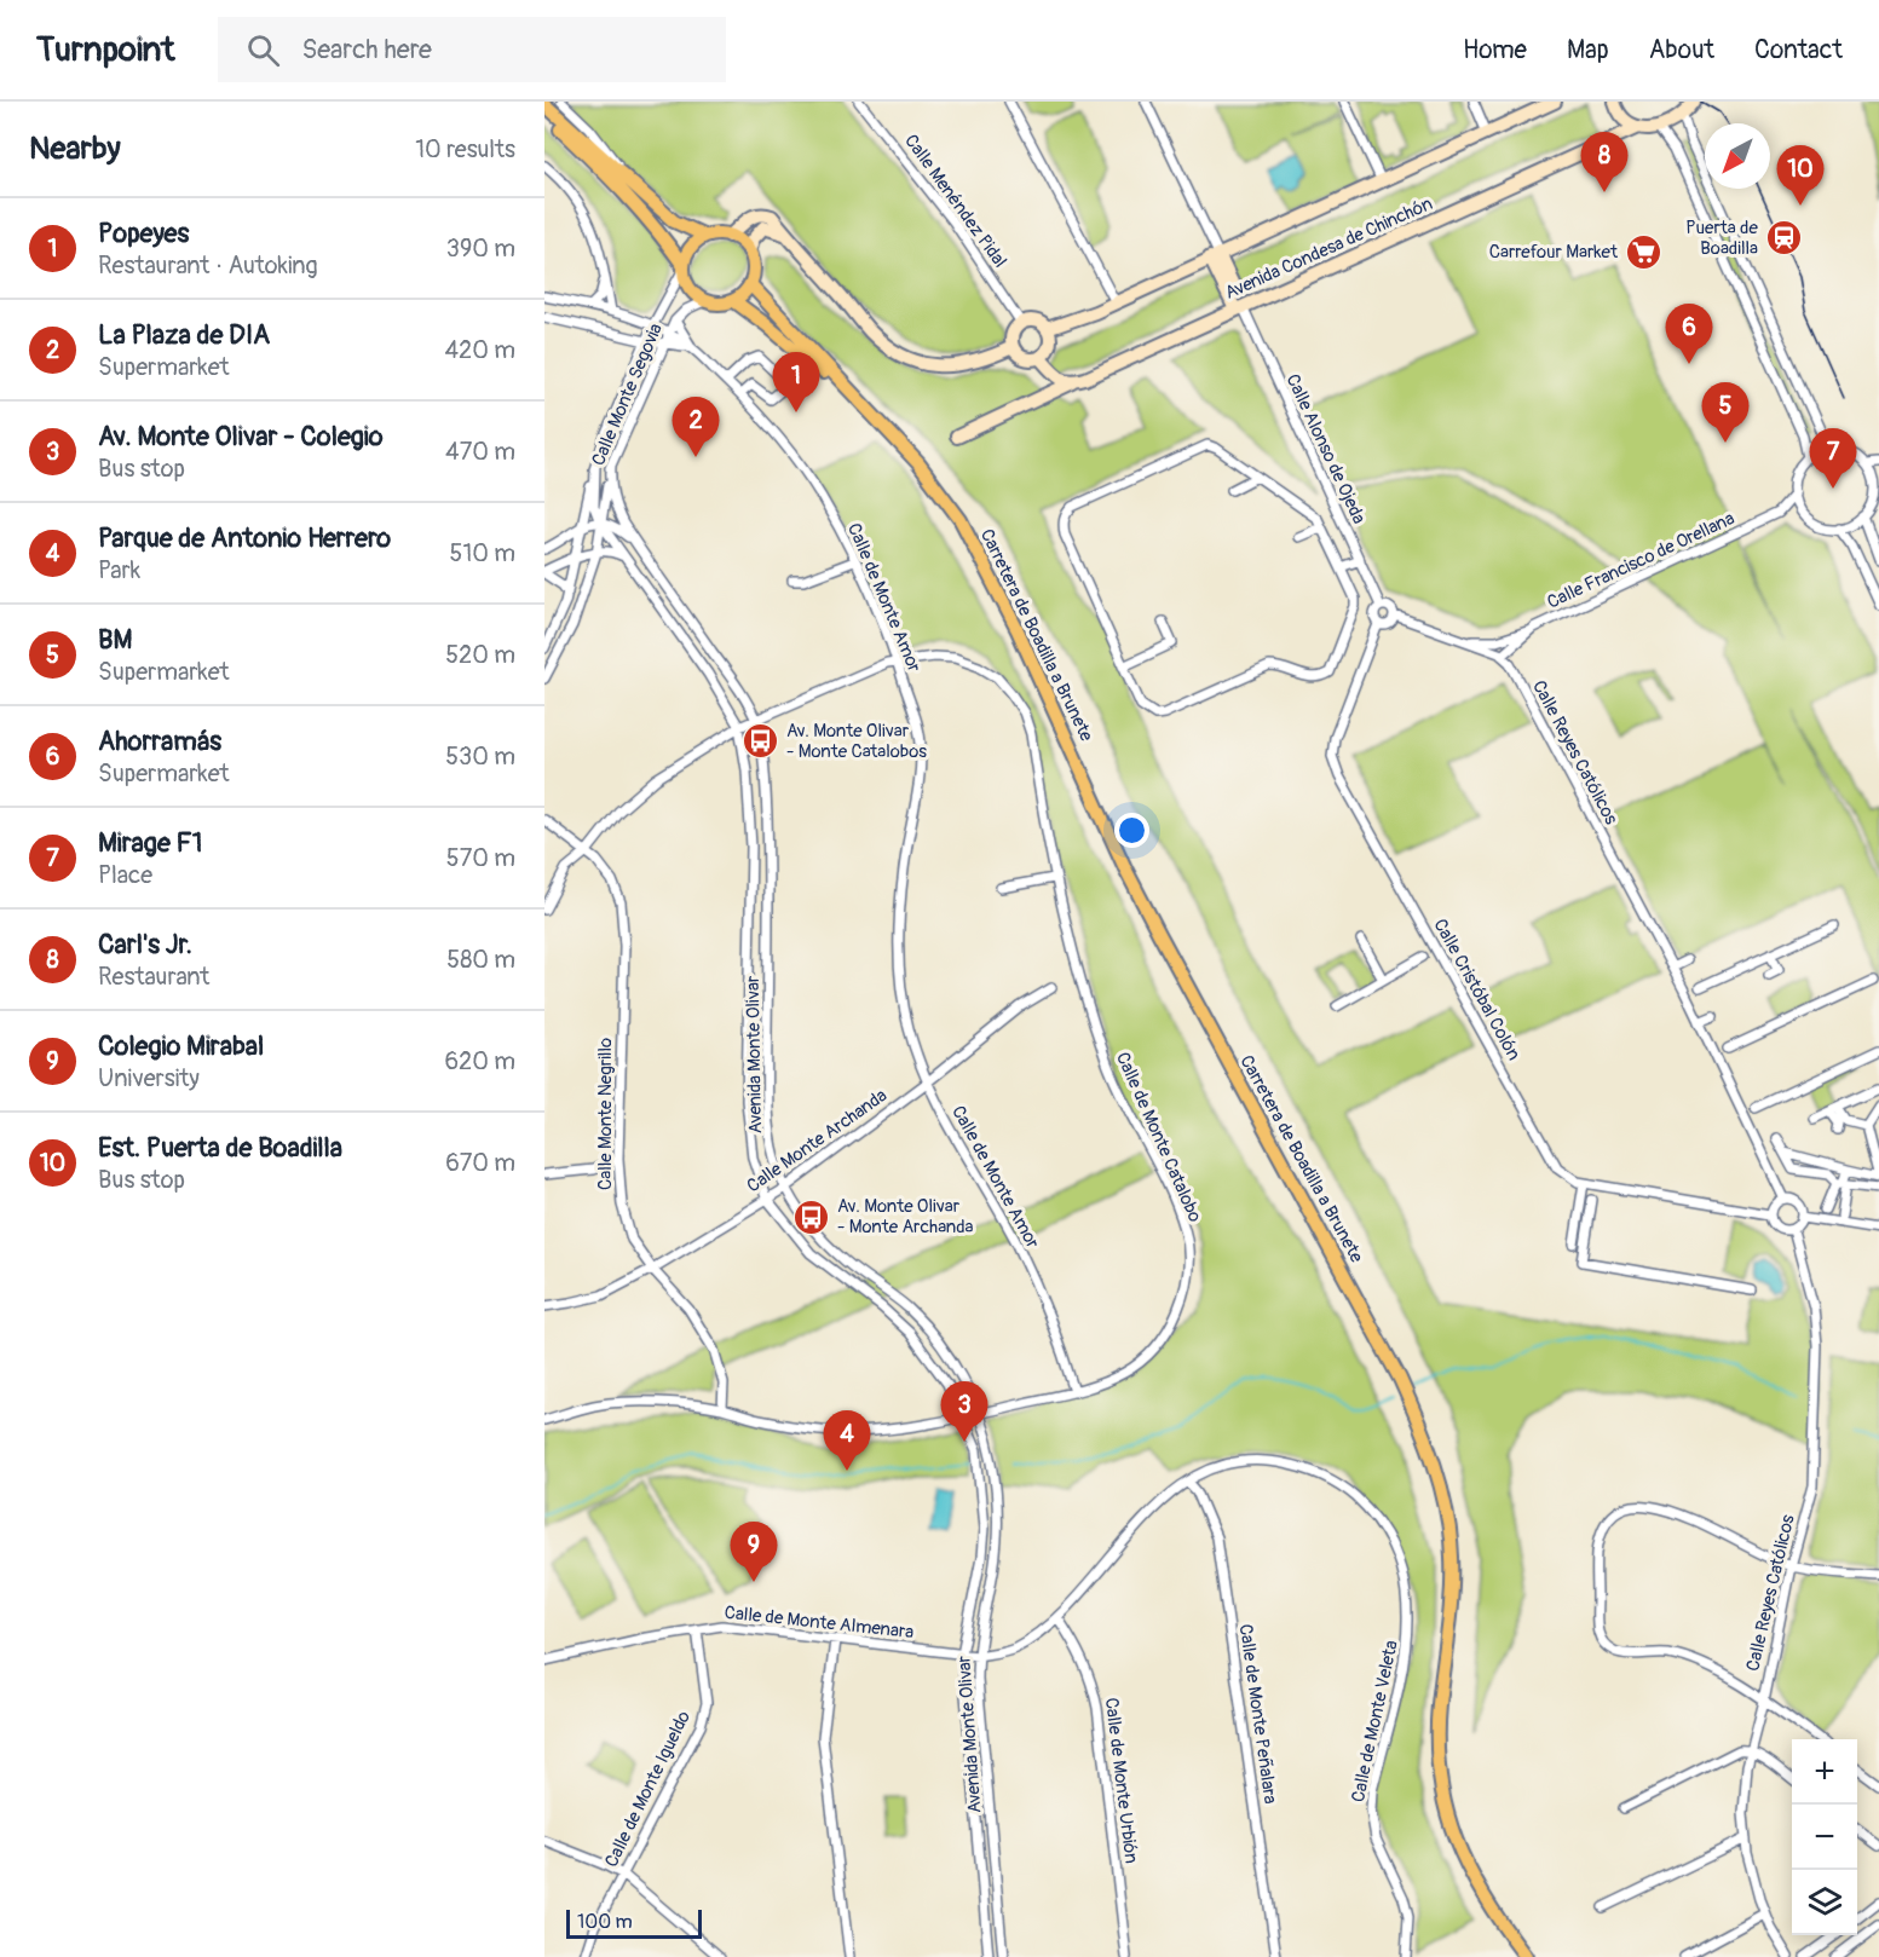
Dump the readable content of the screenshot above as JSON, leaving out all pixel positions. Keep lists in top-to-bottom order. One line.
{"streets":{"main road":["Carretera de Boadilla a Brunete"],"street":["Calle Menéndez Pidal","Avenida Condesa de Chinchón","Calle Monte Segovia","Calle Alonso de Ojeda","Calle Francisco de Orellana","Calle de Monte Amor","Calle Reyes Católicos","Calle Cristóbal Colón","Avenida Monte Olivar","Calle Monte Negrillo","Calle de Monte Catalobo","Calle Monte Archanda","Calle de Monte Almenara","Calle de Monte Peñalara","Calle de Monte Veleta","Calle de Monte Urbión","Calle de Monte Igueldo"]},"crossings":[["Avenida Condesa de Chinchón","Calle Alonso de Ojeda"],["Calle Monte Segovia","Calle de Monte Amor"],["Calle Monte Segovia","Carretera de Boadilla a Brunete"],["Calle Monte Segovia","Avenida Monte Olivar"],["Calle Alonso de Ojeda","Calle Cristóbal Colón"],["Calle Francisco de Orellana","Calle Reyes Católicos"],["Calle de Monte Amor","Calle de Monte Catalobo"],["Calle de Monte Amor","Calle Monte Archanda"],["Calle Reyes Católicos","Calle Cristóbal Colón"],["Avenida Monte Olivar","Calle de Monte Catalobo"],["Avenida Monte Olivar","Calle Monte Archanda"],["Avenida Monte Olivar","Calle de Monte Almenara"],["Avenida Monte Olivar","Calle de Monte Veleta"],["Calle Monte Negrillo","Calle de Monte Catalobo"],["Calle Monte Negrillo","Calle Monte Archanda"],["Calle de Monte Almenara","Calle de Monte Veleta"],["Calle de Monte Almenara","Calle de Monte Igueldo"],["Calle de Monte Peñalara","Calle de Monte Veleta"],["Calle de Monte Veleta","Calle de Monte Urbión"]],"places":{"station":["Puerta de Boadilla"],"supermarket":["Carrefour Market"],"bus stop":["Av. Monte Olivar - Monte Catalobos","Av. Monte Olivar - Monte Archanda"]},"scale_bar":"100 m","north":"bottom left","page":{"header":"Turnpoint","search":"Search here","nav":["Home","Map","About","Contact"],"heading":["Nearby","10 results"],"pins":["8","10","6","1","5","2","7","3","4","9"],"list":[{"mark":"1","name":"Popeyes","note":"Restaurant · Autoking","value":"390 m"},{"mark":"2","name":"La Plaza de DIA","note":"Supermarket","value":"420 m"},{"mark":"3","name":"Av. Monte Olivar - Colegio","note":"Bus stop","value":"470 m"},{"mark":"4","name":"Parque de Antonio Herrero","note":"Park","value":"510 m"},{"mark":"5","name":"BM","note":"Supermarket","value":"520 m"},{"mark":"6","name":"Ahorramás","note":"Supermarket","value":"530 m"},{"mark":"7","name":"Mirage F1","note":"Place","value":"570 m"},{"mark":"8","name":"Carl's Jr.","note":"Restaurant","value":"580 m"},{"mark":"9","name":"Colegio Mirabal","note":"University","value":"620 m"},{"mark":"10","name":"Est. Puerta de Boadilla","note":"Bus stop","value":"670 m"}],"map_buttons":["+","−"],"scale":"100 m"}}
